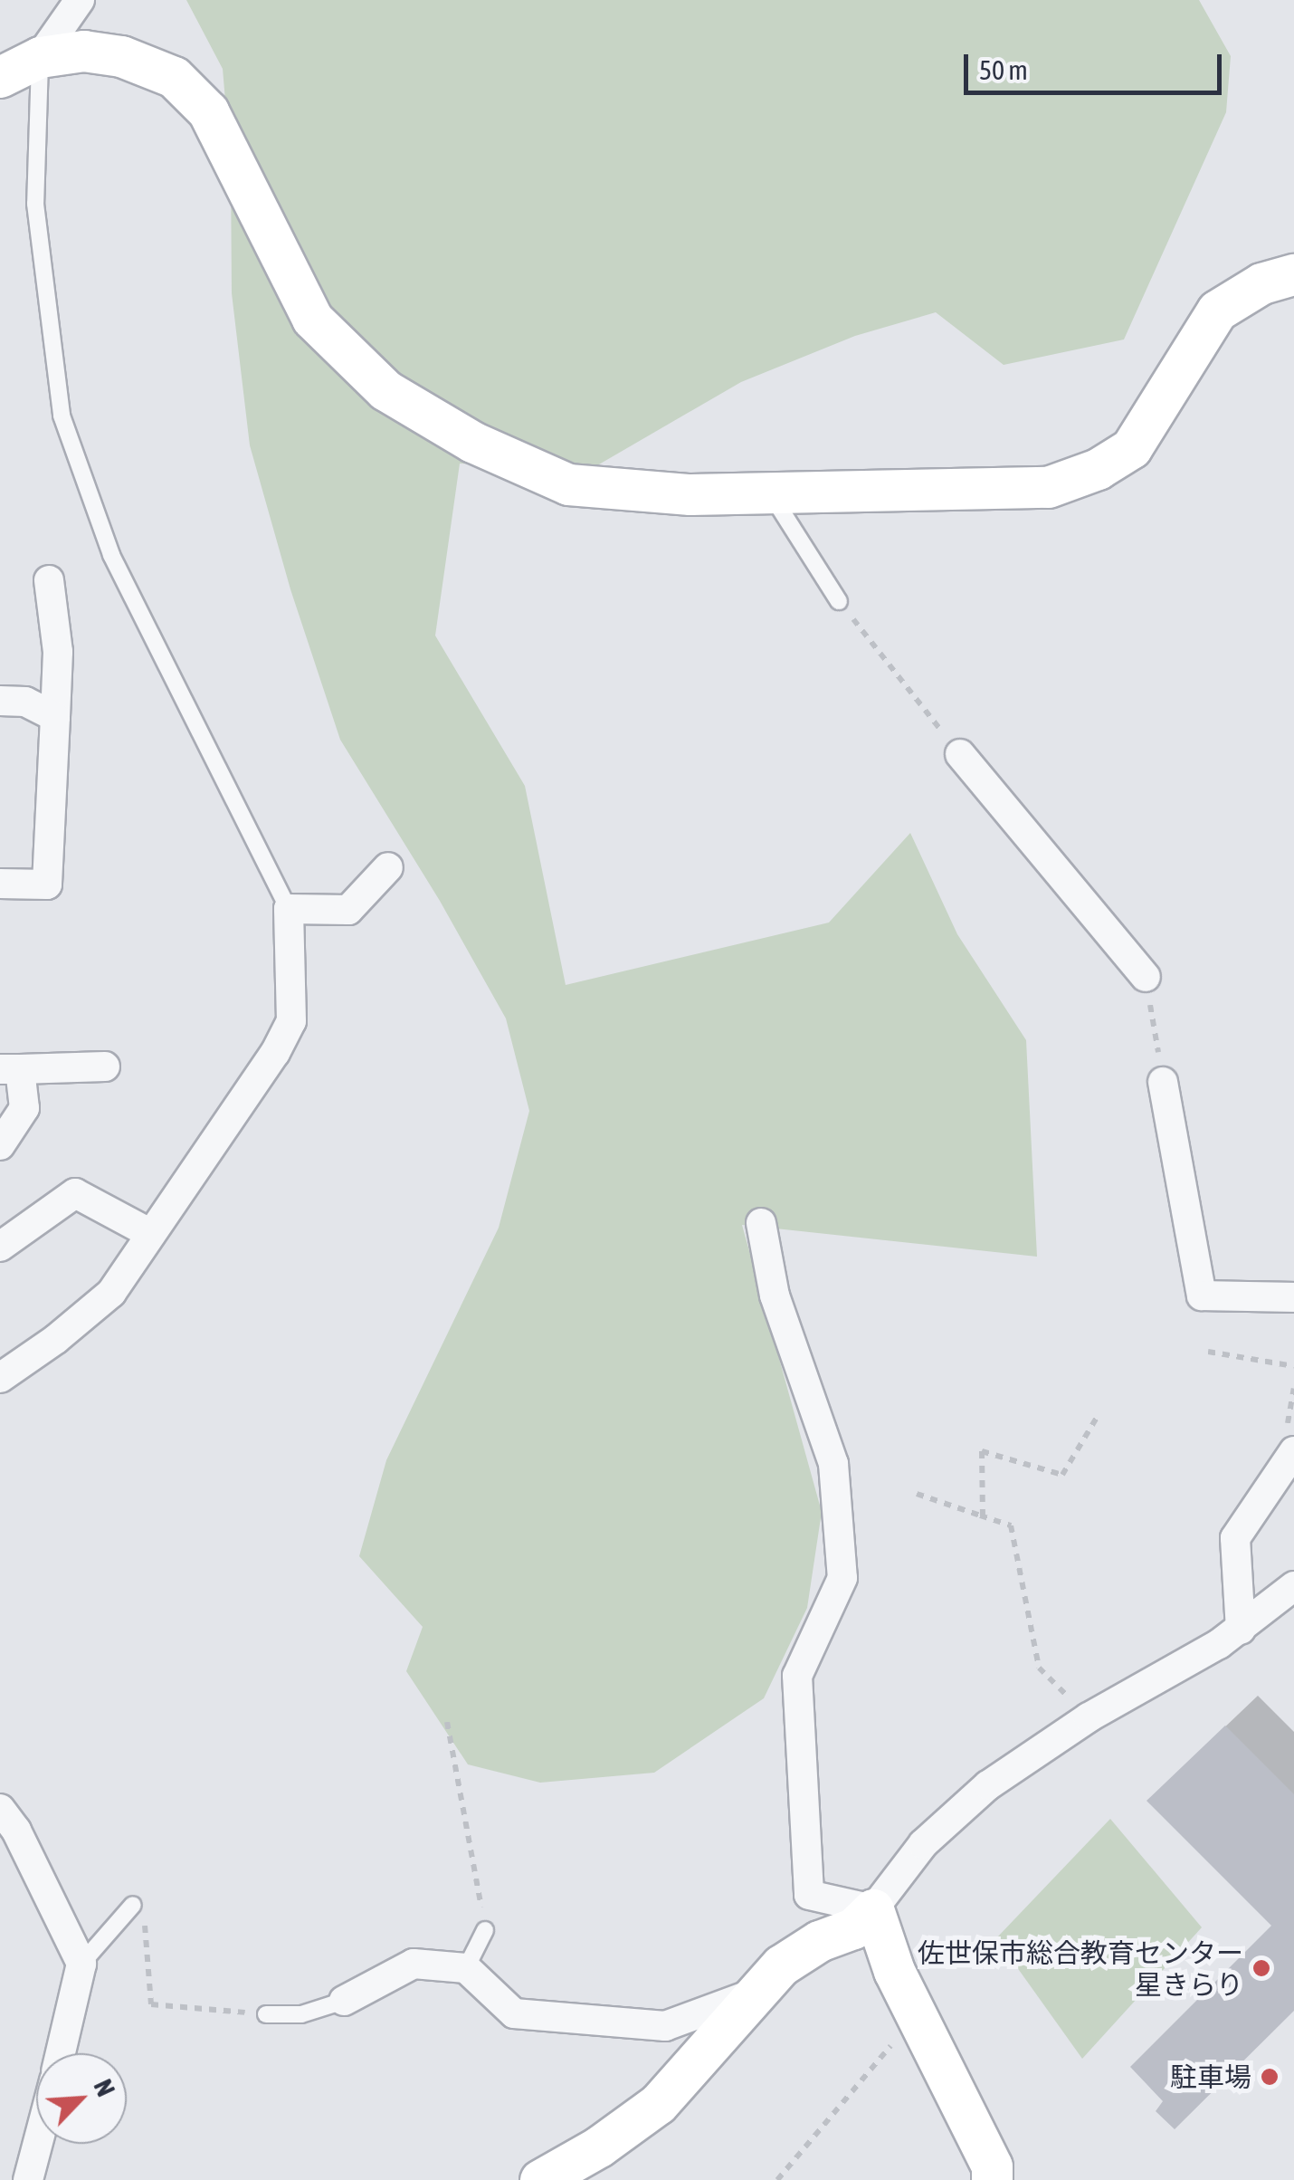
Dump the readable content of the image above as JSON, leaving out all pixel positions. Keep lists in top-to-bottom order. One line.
{"places":["佐世保市総合教育センター 星きらり","駐車場"],"scale_bar":"50 m","north":"top right"}
